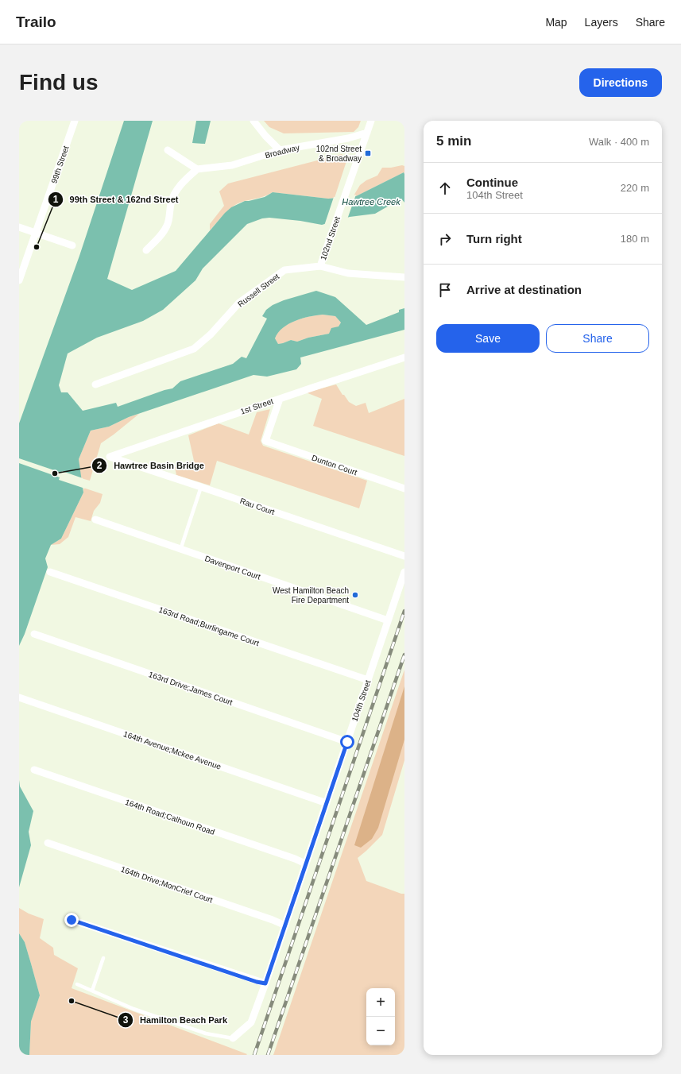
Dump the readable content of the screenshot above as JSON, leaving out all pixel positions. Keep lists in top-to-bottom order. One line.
{"streets":{"street":["Broadway","99th Street","102nd Street","Russell Street","1st Street","Dunton Court","Rau Court","Davenport Court","163rd Road;Burlingame Court","163rd Drive;James Court","104th Street","164th Avenue;Mckee Avenue","164th Road;Calhoun Road","164th Drive;MonCrief Court"]},"crossings":[["Broadway","102nd Street"],["102nd Street","Russell Street"],["1st Street","Dunton Court"],["1st Street","Rau Court"],["Davenport Court","104th Street"],["163rd Road;Burlingame Court","104th Street"],["163rd Drive;James Court","104th Street"],["104th Street","164th Avenue;Mckee Avenue"],["104th Street","164th Road;Calhoun Road"],["104th Street","164th Drive;MonCrief Court"]],"water":["Hawtree Creek"],"places":{"transit":["102nd Street & Broadway"],"other":["99th Street & 162nd Street","Hawtree Basin Bridge","West Hamilton Beach Fire Department","Hamilton Beach Park"]},"page":{"header":"Trailo","nav":["Map","Layers","Share"],"buttons":["Directions",["Save","Share"]],"title":"Find us","heading":["5 min","Walk · 400 m"],"list":[["Continue","104th Street","220 m"],["Turn right","180 m"],"Arrive at destination"],"map_buttons":["+","−"]}}
